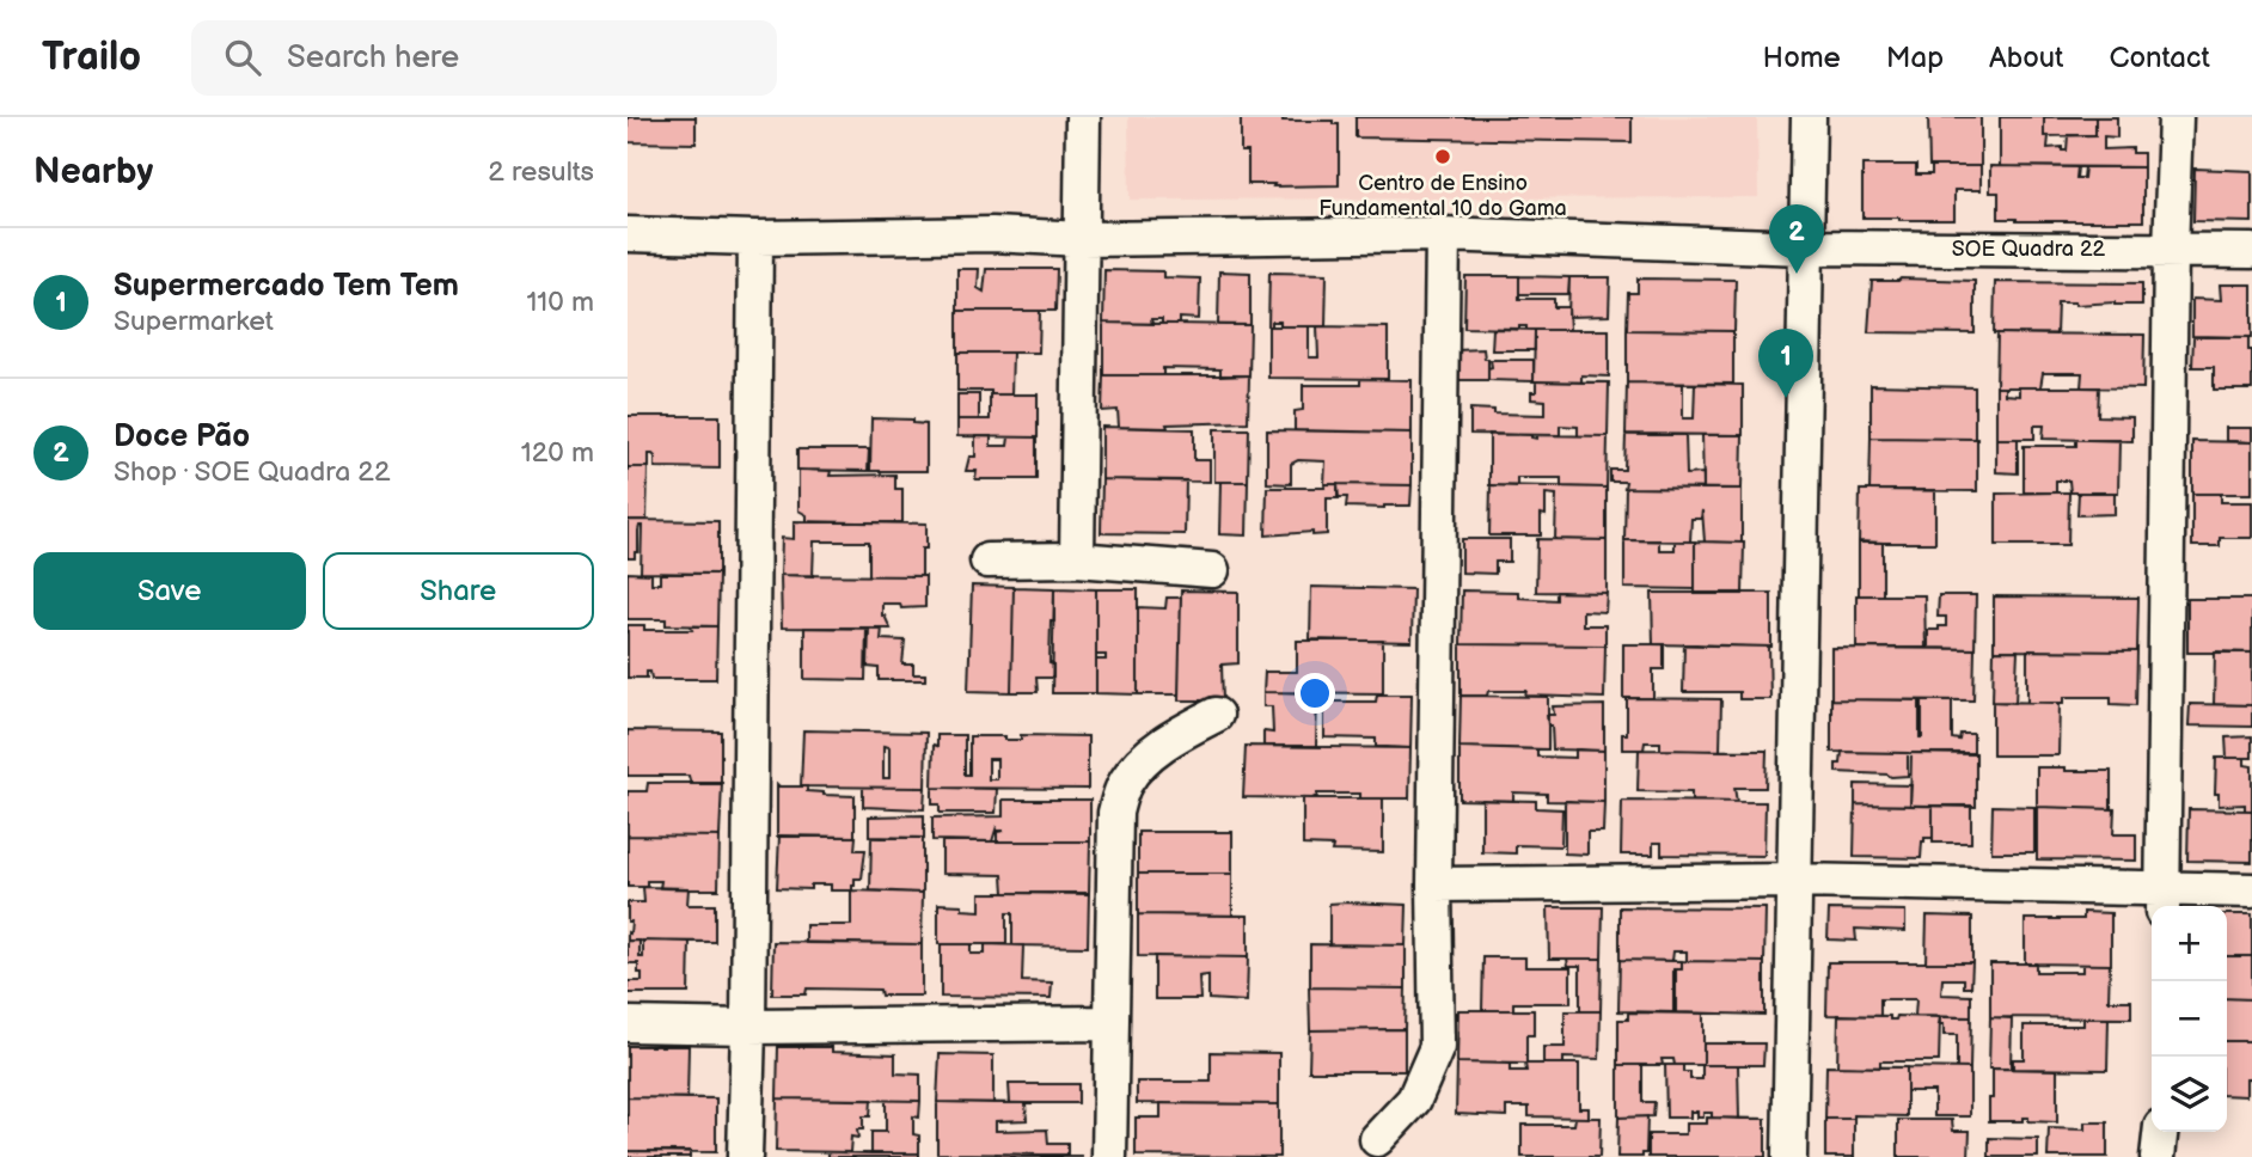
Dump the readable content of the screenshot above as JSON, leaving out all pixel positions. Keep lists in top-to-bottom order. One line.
{"streets":{"street":["SOE Quadra 22"]},"places":["Centro de Ensino Fundamental 10 do Gama"],"page":{"header":"Trailo","search":"Search here","nav":["Home","Map","About","Contact"],"heading":["Nearby","2 results"],"pins":["2","1"],"list":[{"mark":"1","name":"Supermercado Tem Tem","note":"Supermarket","value":"110 m"},{"mark":"2","name":"Doce Pão","note":"Shop · SOE Quadra 22","value":"120 m"}],"buttons":["Save","Share"],"map_buttons":["+","−"]}}
